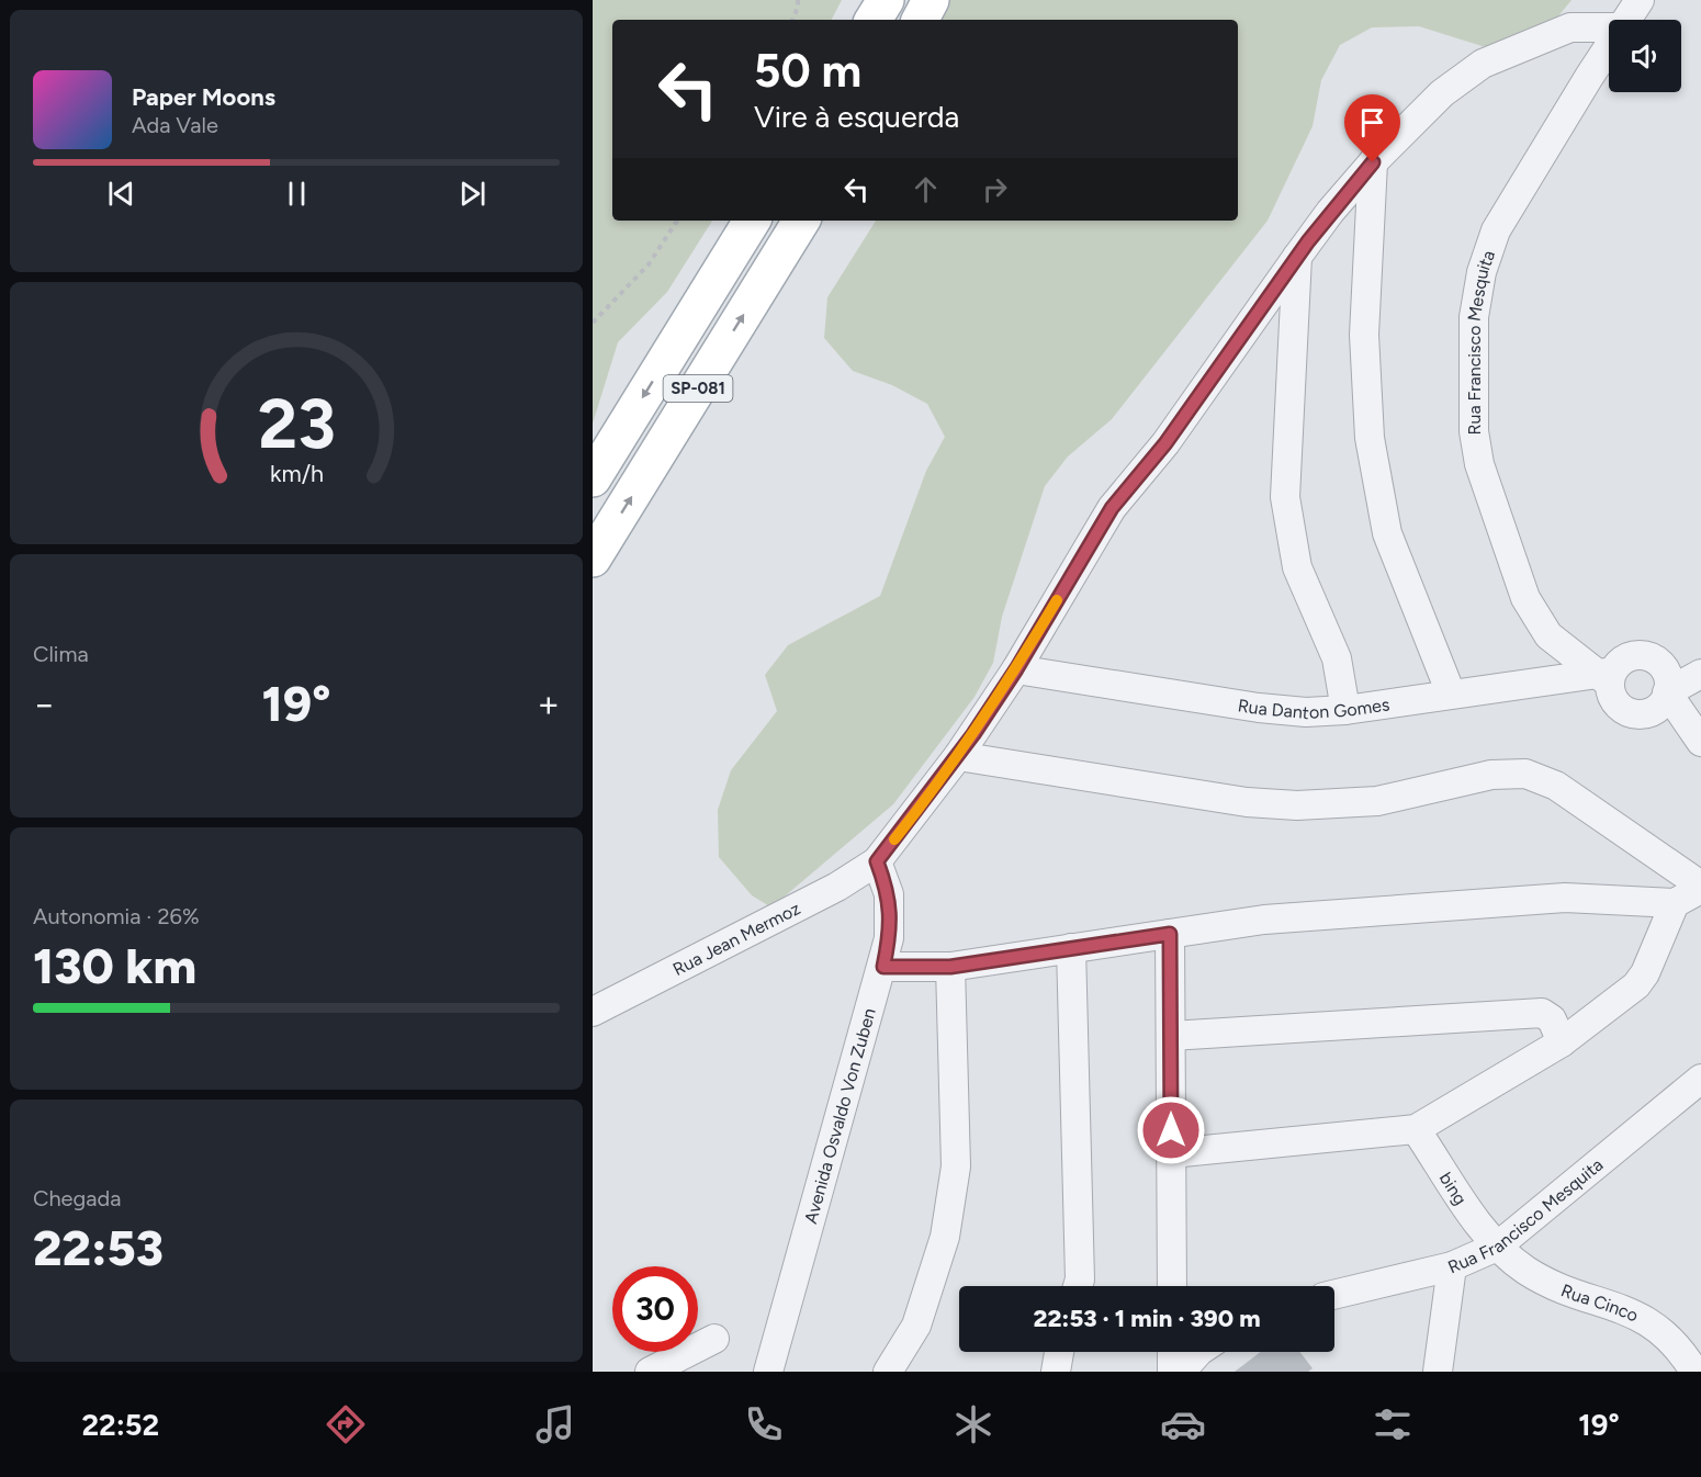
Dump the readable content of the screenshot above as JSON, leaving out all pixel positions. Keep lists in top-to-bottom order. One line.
{"streets":{"main road":["SP-081"],"street":["Rua Francisco Mesquita","Rua Danton Gomes","Rua Jean Mermoz","Avenida Osvaldo Von Zuben","bing","Rua Cinco"]},"crossings":[["Rua Francisco Mesquita","Rua Danton Gomes"],["Rua Francisco Mesquita","bing"],["Rua Francisco Mesquita","Rua Cinco"],["Rua Danton Gomes","Rua Jean Mermoz"],["Rua Jean Mermoz","Avenida Osvaldo Von Zuben"],["bing","Rua Cinco"]],"page":{"turn":["50 m","Vire à esquerda"],"song":["Paper Moons","Ada Vale"],"tile":["Clima",["Autonomia · 26%","130 km"],["Chegada","22:53"]],"heat":["−","19°","+"],"limit":"30","trip":"22:53 · 1 min · 390 m","tabs":["22:52","19°"],"gauge":["23","km/h"]}}
